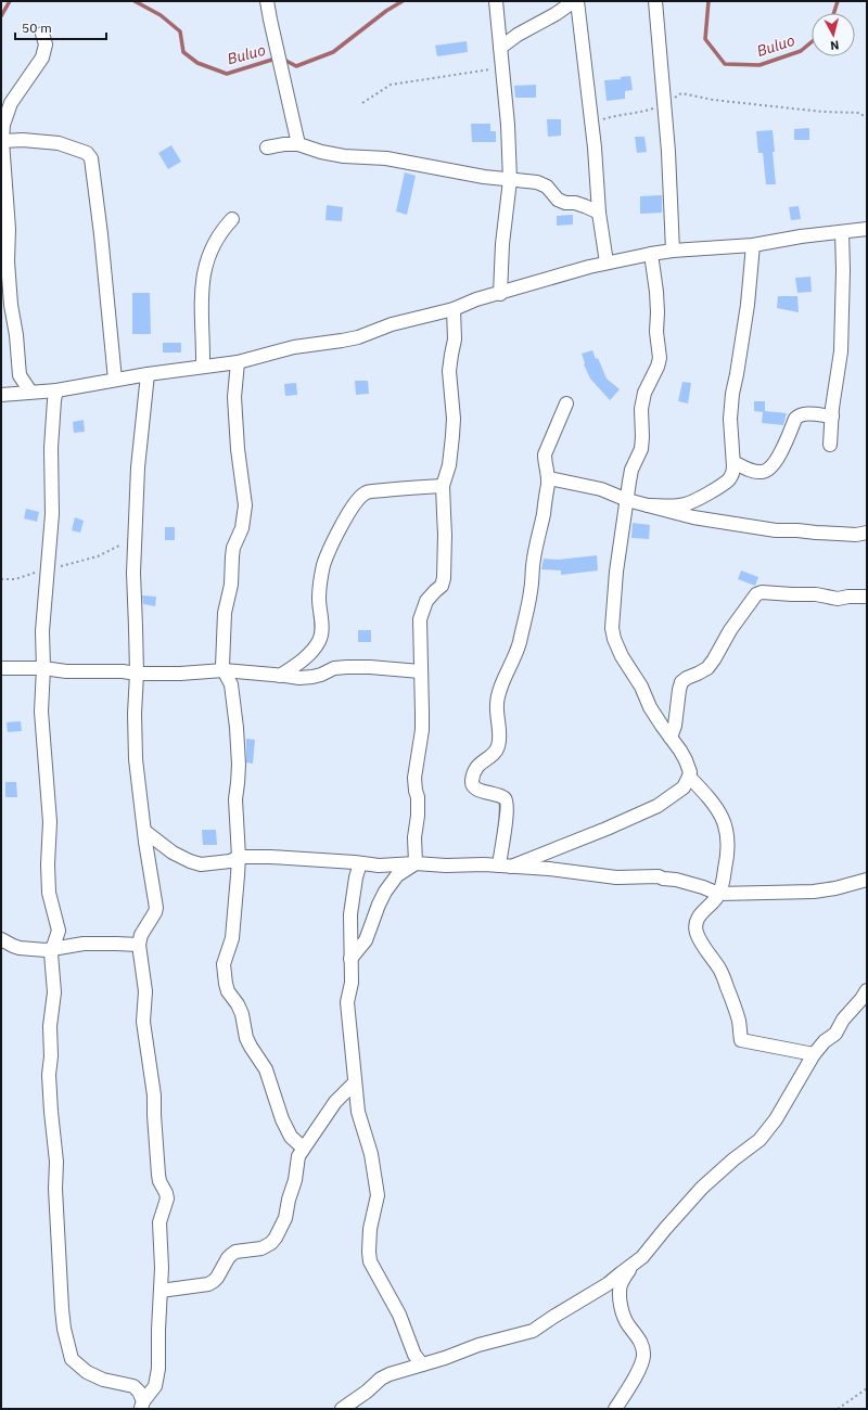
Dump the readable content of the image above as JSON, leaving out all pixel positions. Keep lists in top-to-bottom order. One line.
{"water":["Buluo"],"scale_bar":"50 m","north":"bottom"}
